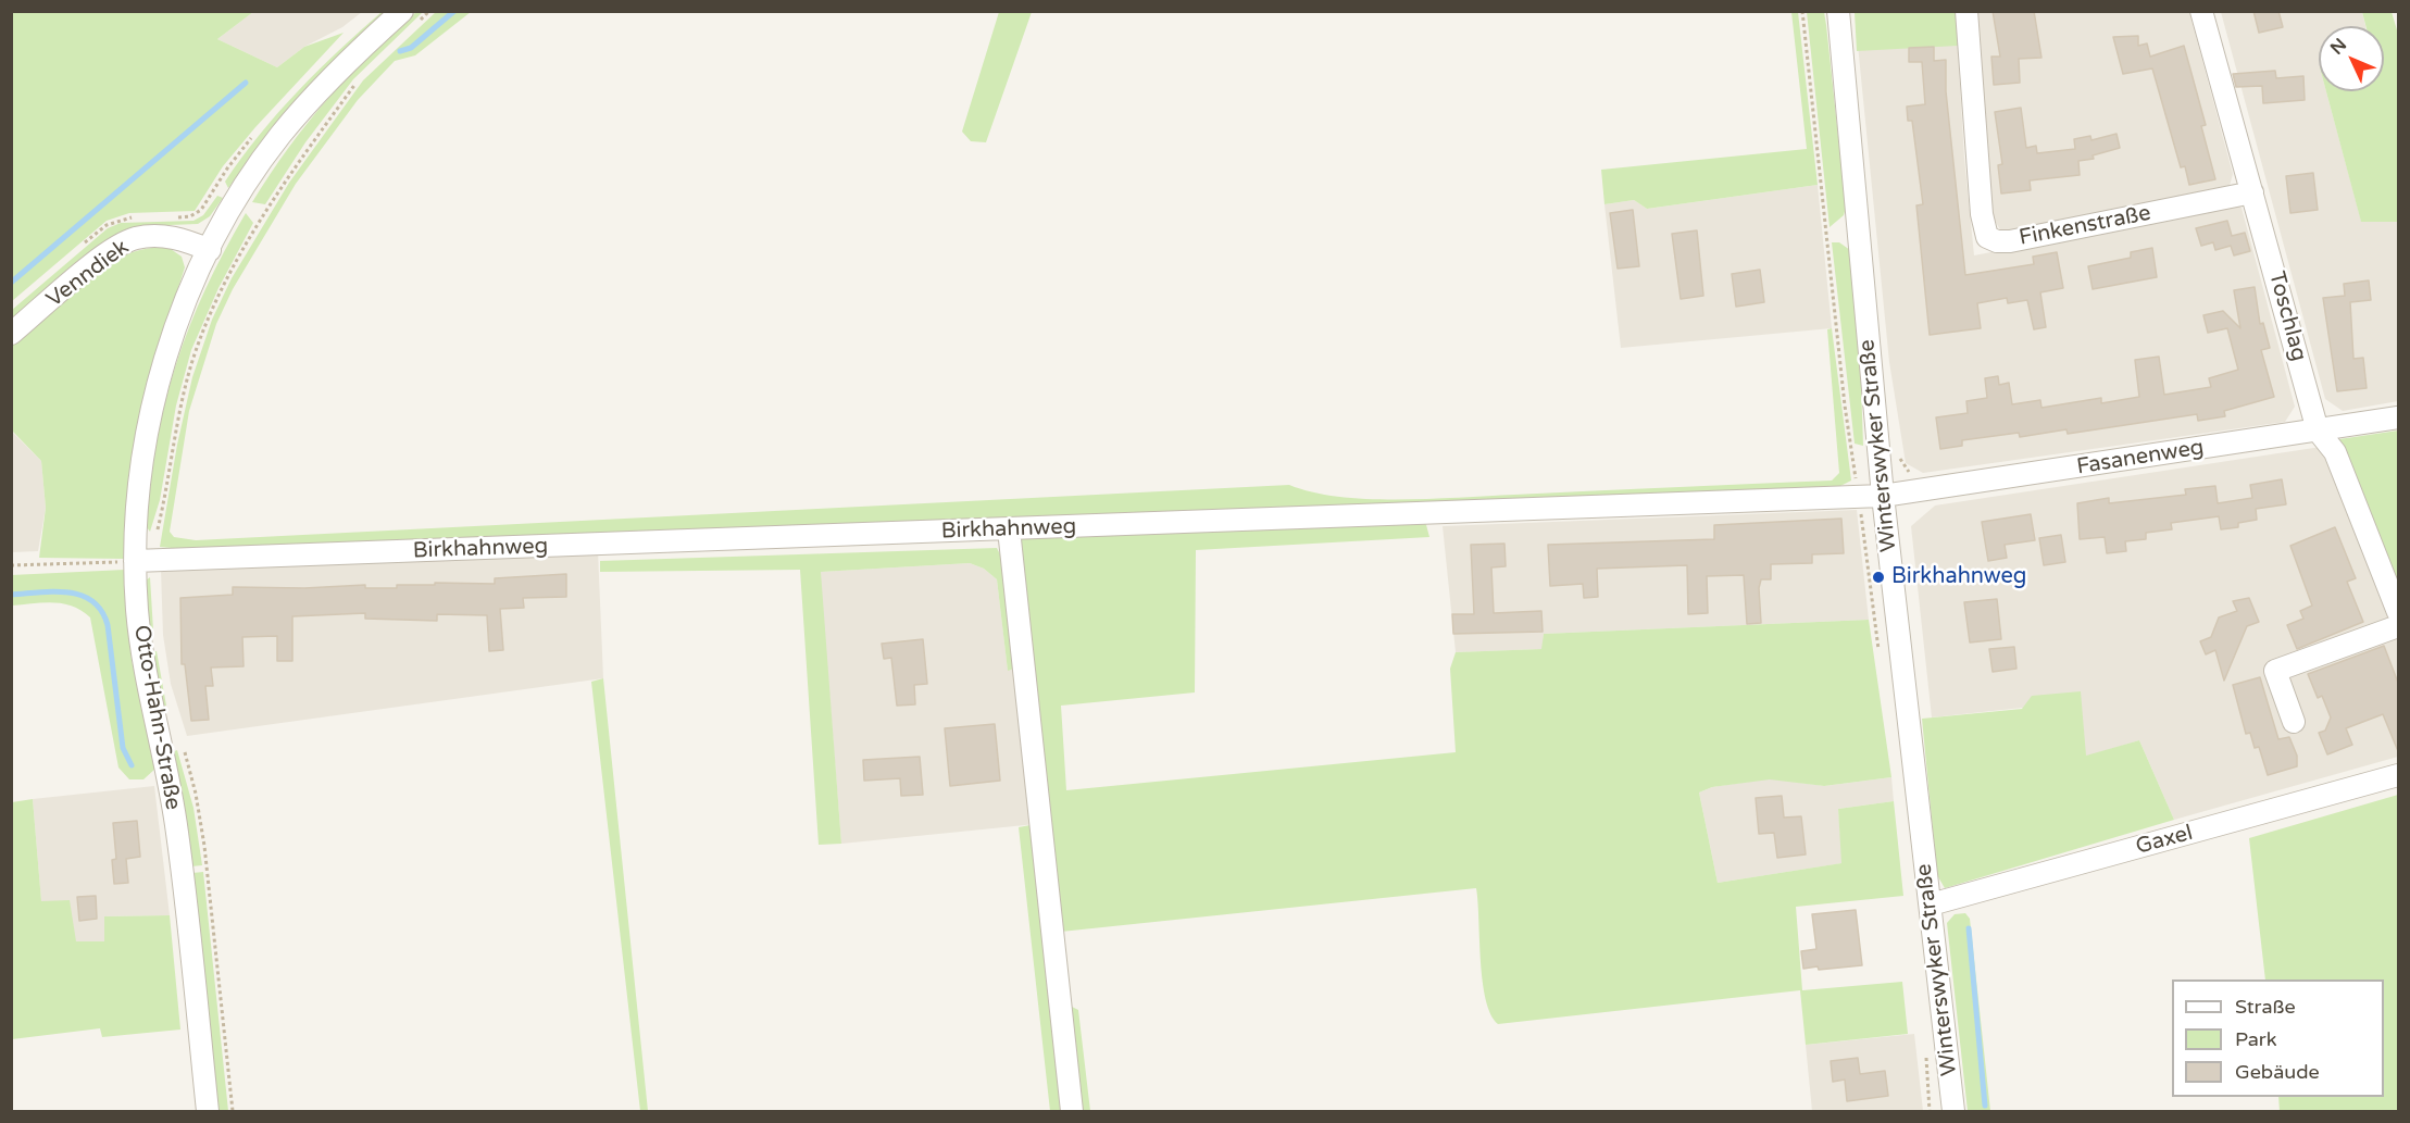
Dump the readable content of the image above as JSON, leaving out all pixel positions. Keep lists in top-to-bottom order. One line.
{"streets":{"street":["Finkenstraße","Venndiek","Toschlag","Winterswyker Straße","Fasanenweg","Birkhahnweg","Otto-Hahn-Straße","Gaxel"]},"crossings":[["Finkenstraße","Toschlag"],["Venndiek","Otto-Hahn-Straße"],["Toschlag","Fasanenweg"],["Winterswyker Straße","Fasanenweg"],["Winterswyker Straße","Birkhahnweg"],["Winterswyker Straße","Gaxel"],["Fasanenweg","Birkhahnweg"],["Birkhahnweg","Otto-Hahn-Straße"]],"places":["Birkhahnweg"],"legend":["Straße","Park","Gebäude"],"north":"top left"}
